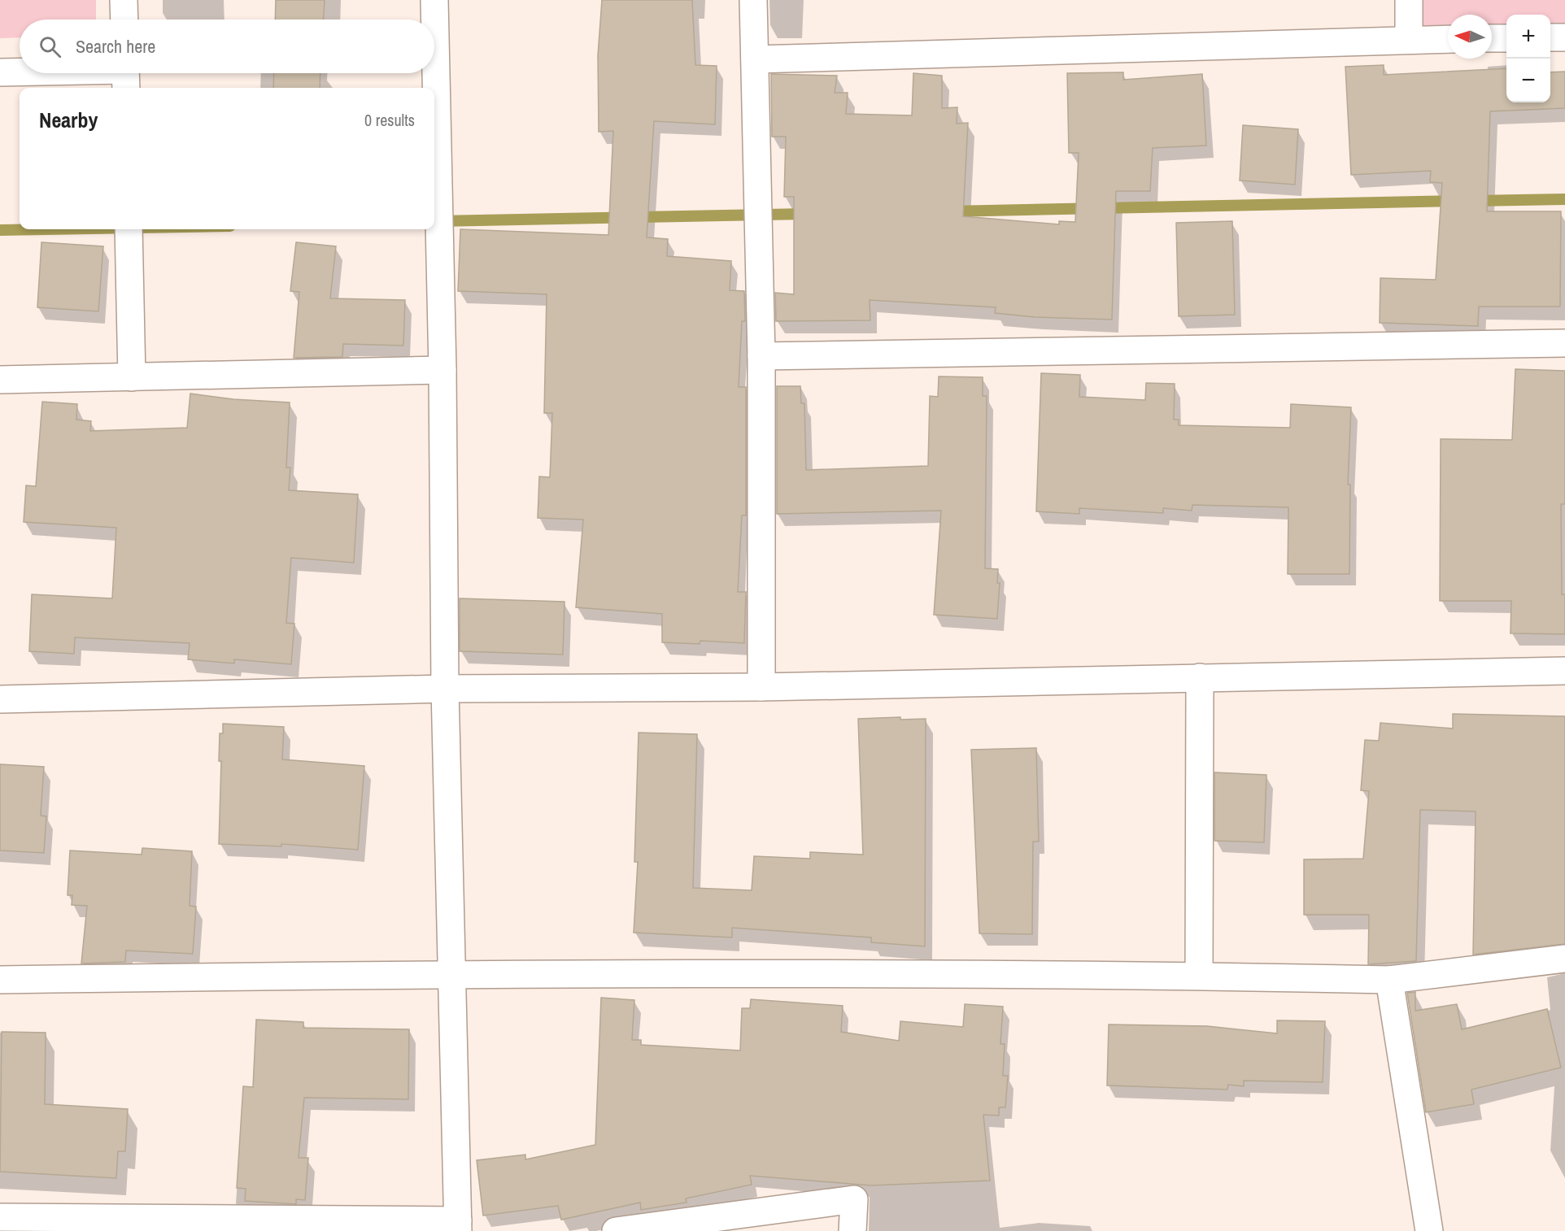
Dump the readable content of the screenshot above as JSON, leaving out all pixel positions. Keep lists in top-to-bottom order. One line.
{"north":"left","page":{"map_buttons":["+","−"],"search":"Search here","heading":["Nearby","0 results"]}}
